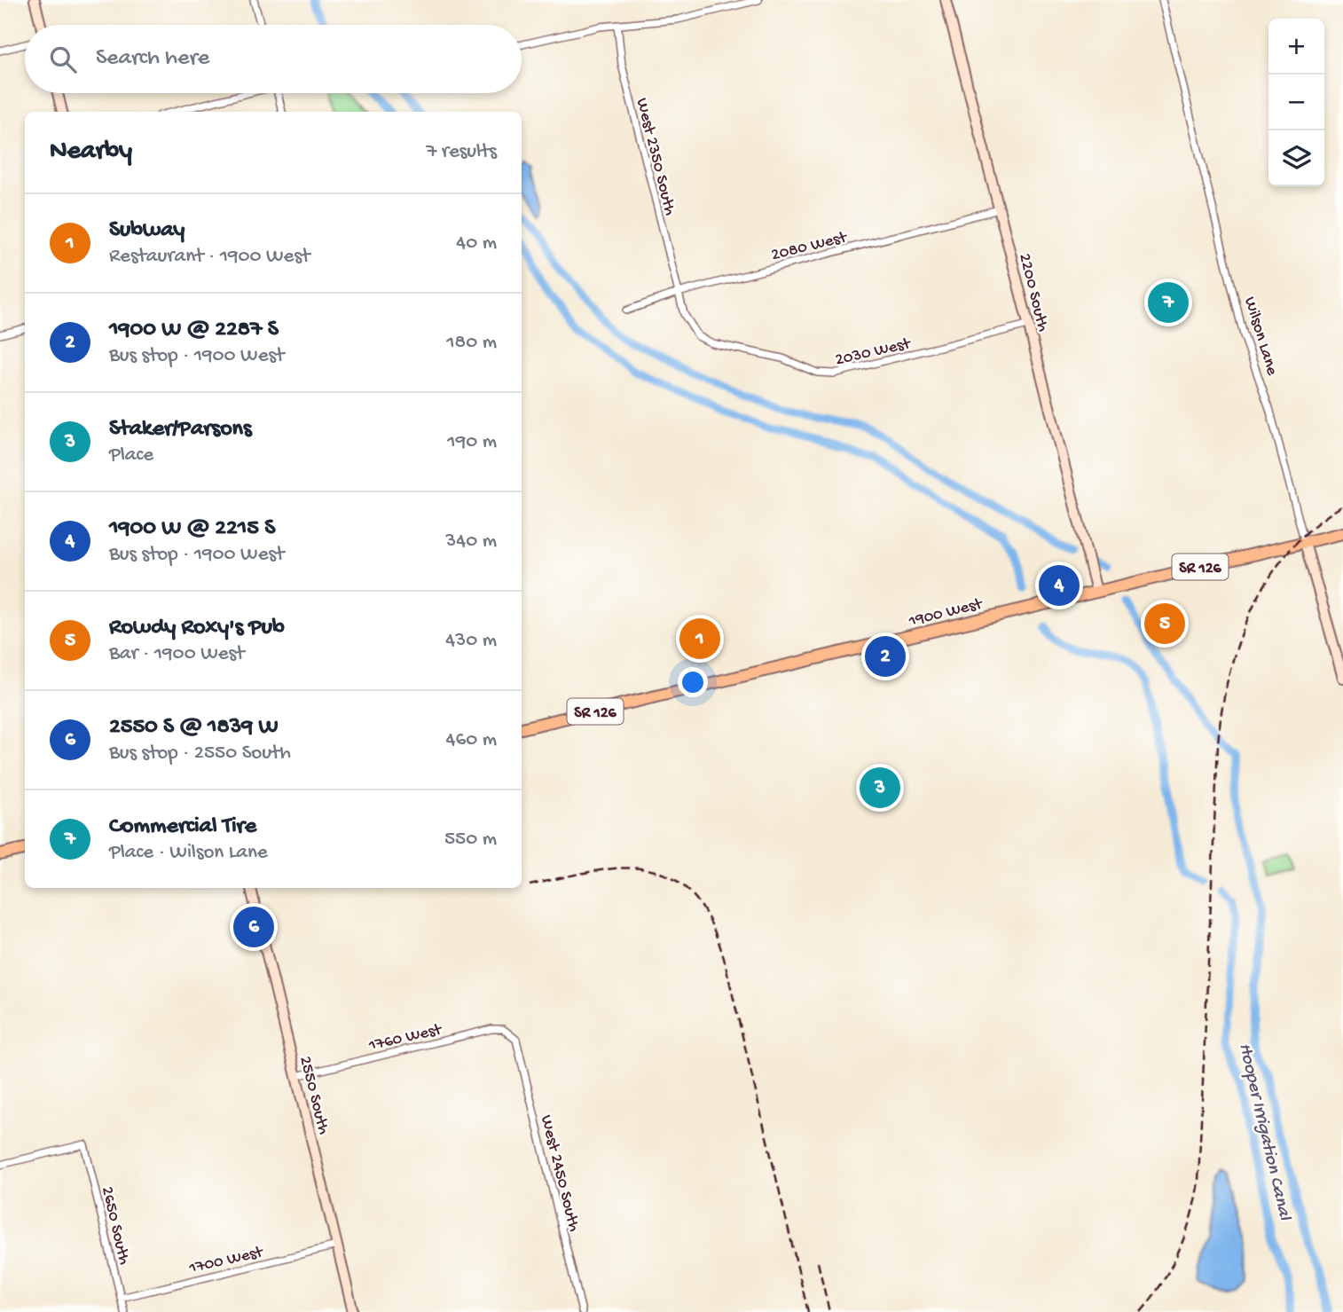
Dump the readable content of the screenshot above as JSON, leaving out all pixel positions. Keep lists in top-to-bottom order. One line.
{"streets":{"main road":["SR 126","1900 West"],"street":["West 2350 South","2080 West","2200 South","Wilson Lane","2030 West","1760 West","2550 South","West 2450 South","2650 South","1700 West"]},"crossings":[["West 2350 South","2080 West"],["West 2350 South","2030 West"],["2080 West","2200 South"],["2080 West","2030 West"],["2200 South","2030 West"],["2200 South","1900 West"],["Wilson Lane","1900 West"],["1760 West","2550 South"],["1760 West","West 2450 South"],["2550 South","1700 West"],["2650 South","1700 West"]],"water":["Hooper Irrigation Canal"],"page":{"map_buttons":["+","−"],"search":"Search here","heading":["Nearby","7 results"],"list":[{"mark":"1","name":"Subway","note":"Restaurant · 1900 West","value":"40 m"},{"mark":"2","name":"1900 W @ 2287 S","note":"Bus stop · 1900 West","value":"180 m"},{"mark":"3","name":"Staker/Parsons","note":"Place","value":"190 m"},{"mark":"4","name":"1900 W @ 2215 S","note":"Bus stop · 1900 West","value":"340 m"},{"mark":"5","name":"Rowdy Roxy's Pub","note":"Bar · 1900 West","value":"430 m"},{"mark":"6","name":"2550 S @ 1839 W","note":"Bus stop · 2550 South","value":"460 m"},{"mark":"7","name":"Commercial Tire","note":"Place · Wilson Lane","value":"550 m"}],"pins":["7","4","5","1","2","3","6"]}}
